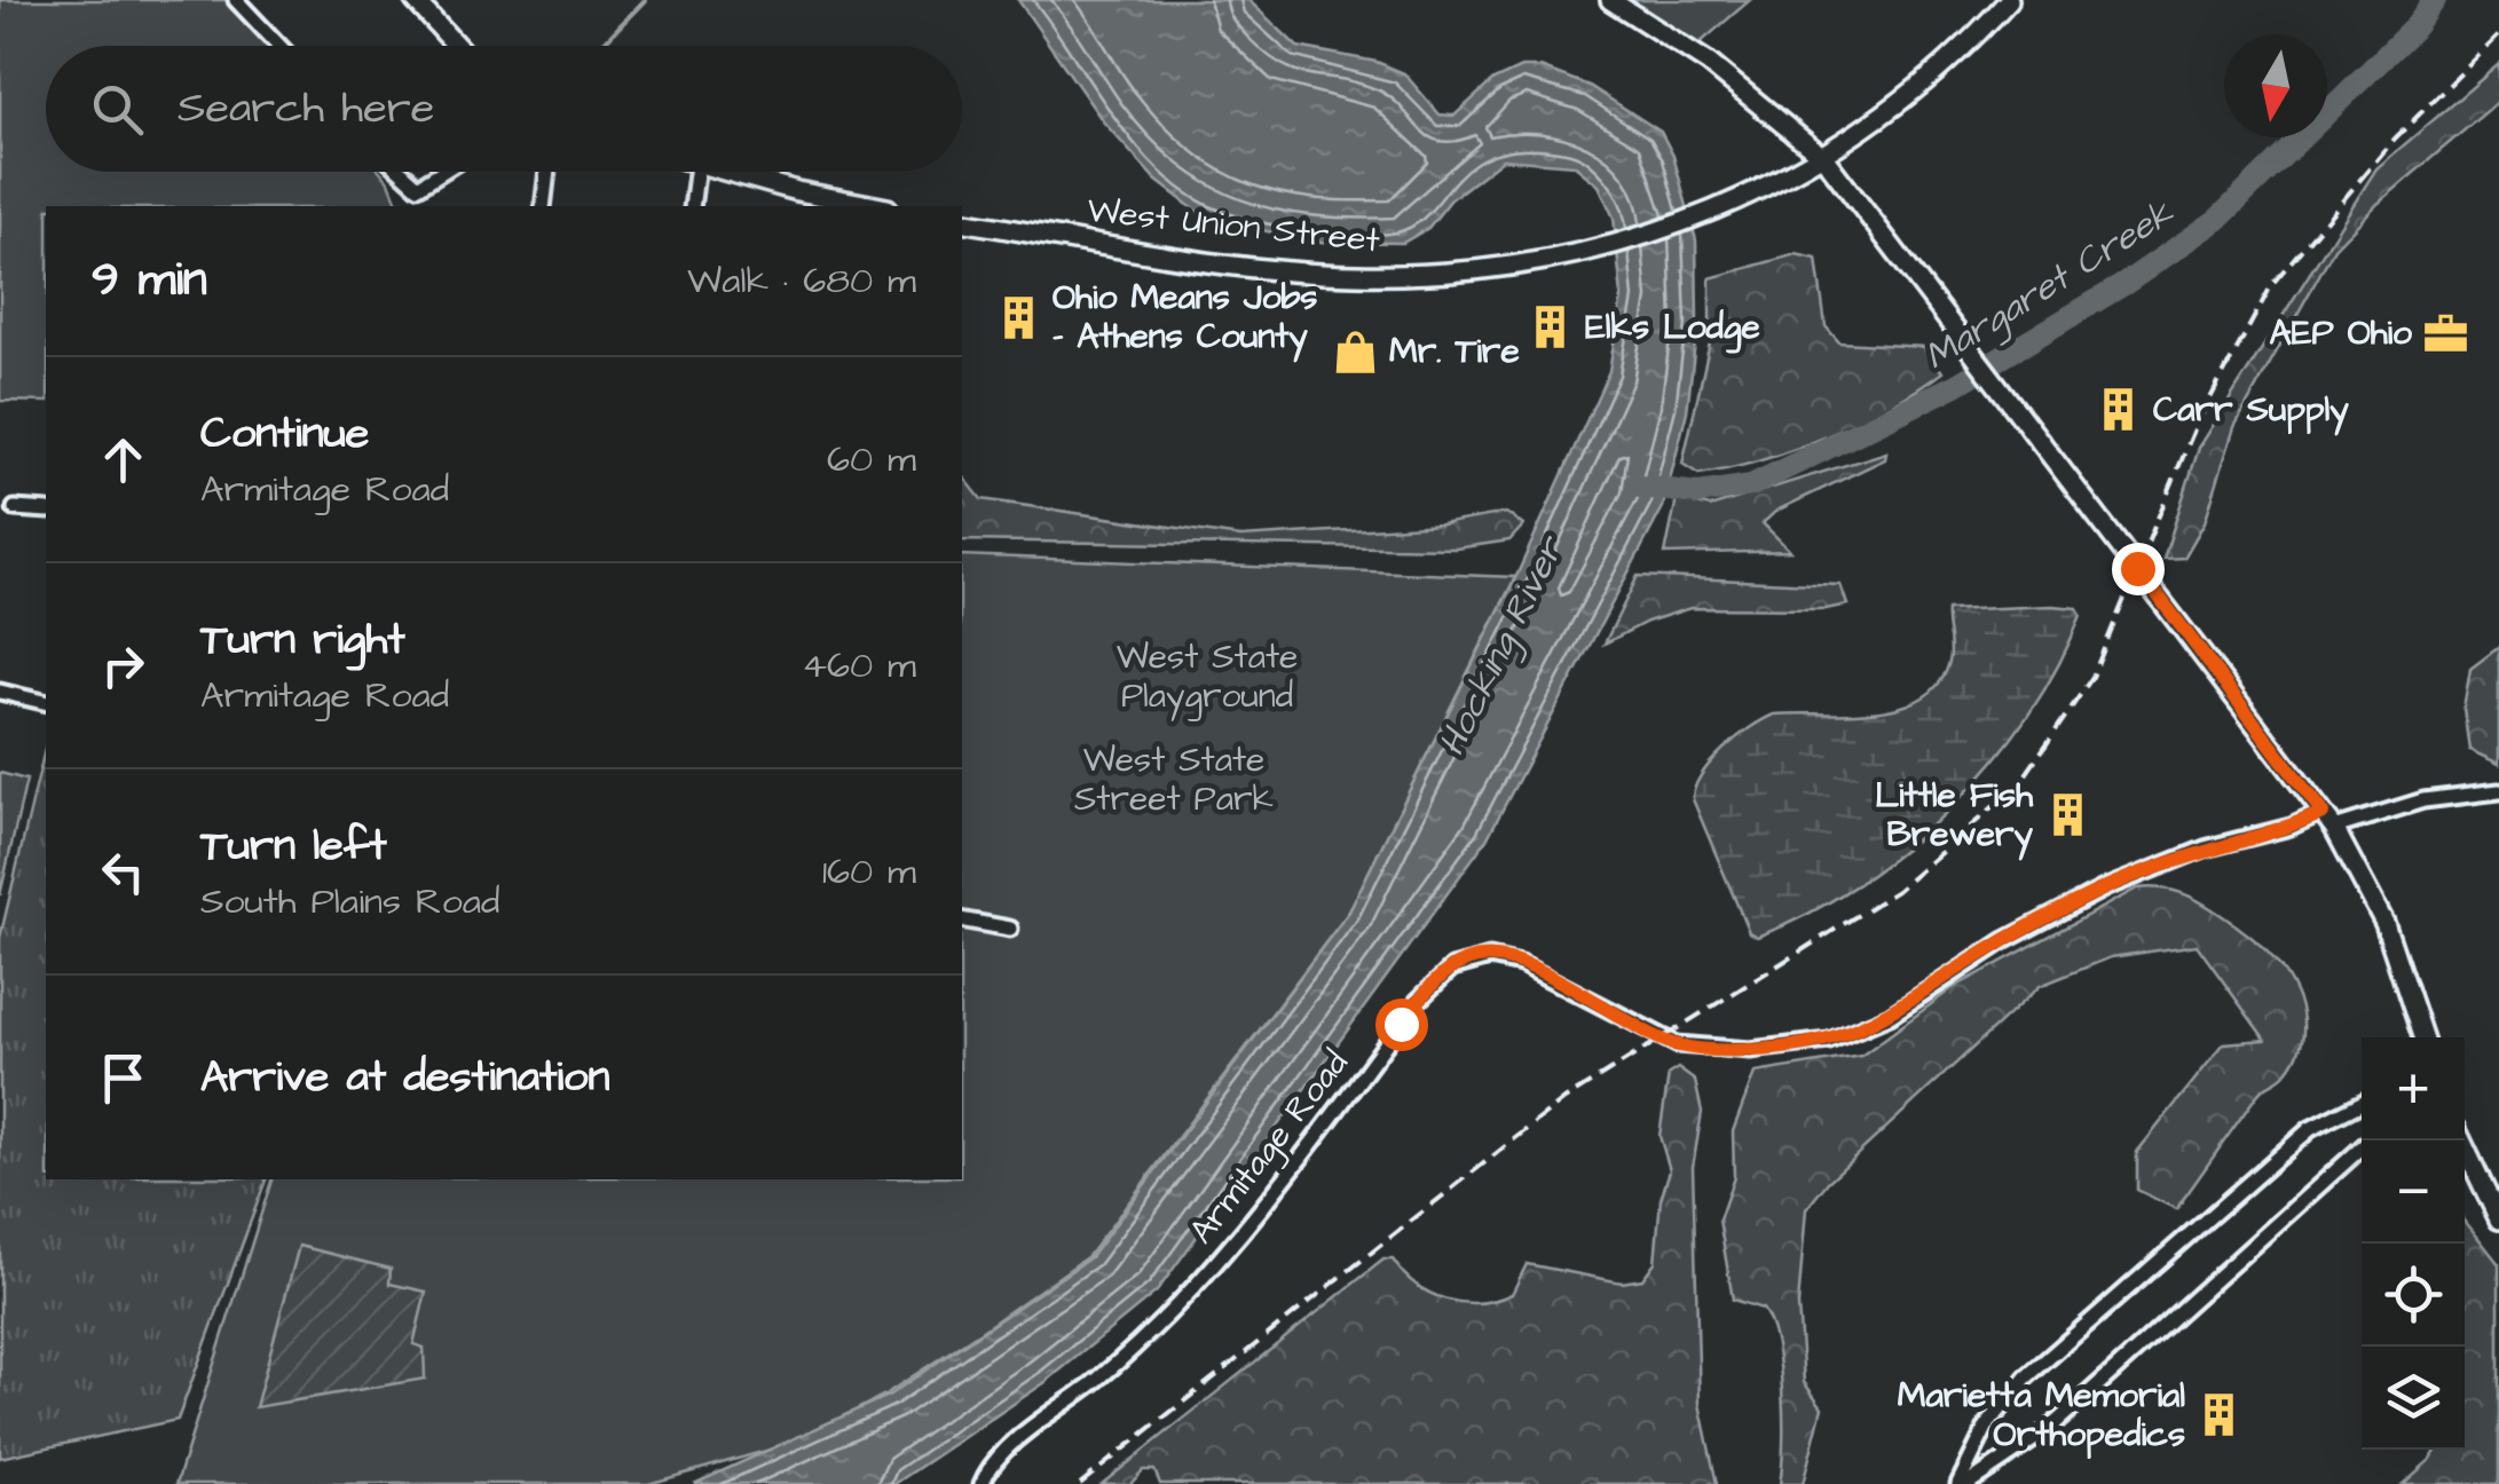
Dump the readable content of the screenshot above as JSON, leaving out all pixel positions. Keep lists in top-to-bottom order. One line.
{"streets":{"main road":["West Union Street"],"street":["Armitage Road"]},"water":["Margaret Creek","Hocking River"],"parks":["West State Playground","West State Street Park"],"places":{"building":["Ohio Means Jobs - Athens County","Elks Lodge","Carr Supply","Little Fish Brewery","Marietta Memorial Orthopedics"],"office":["AEP Ohio"],"shop":["Mr. Tire"]},"north":"bottom","page":{"search":"Search here","heading":["9 min","Walk · 680 m"],"list":[["Continue","Armitage Road","60 m"],["Turn right","Armitage Road","460 m"],["Turn left","South Plains Road","160 m"],"Arrive at destination"],"map_buttons":["+","−"]}}
